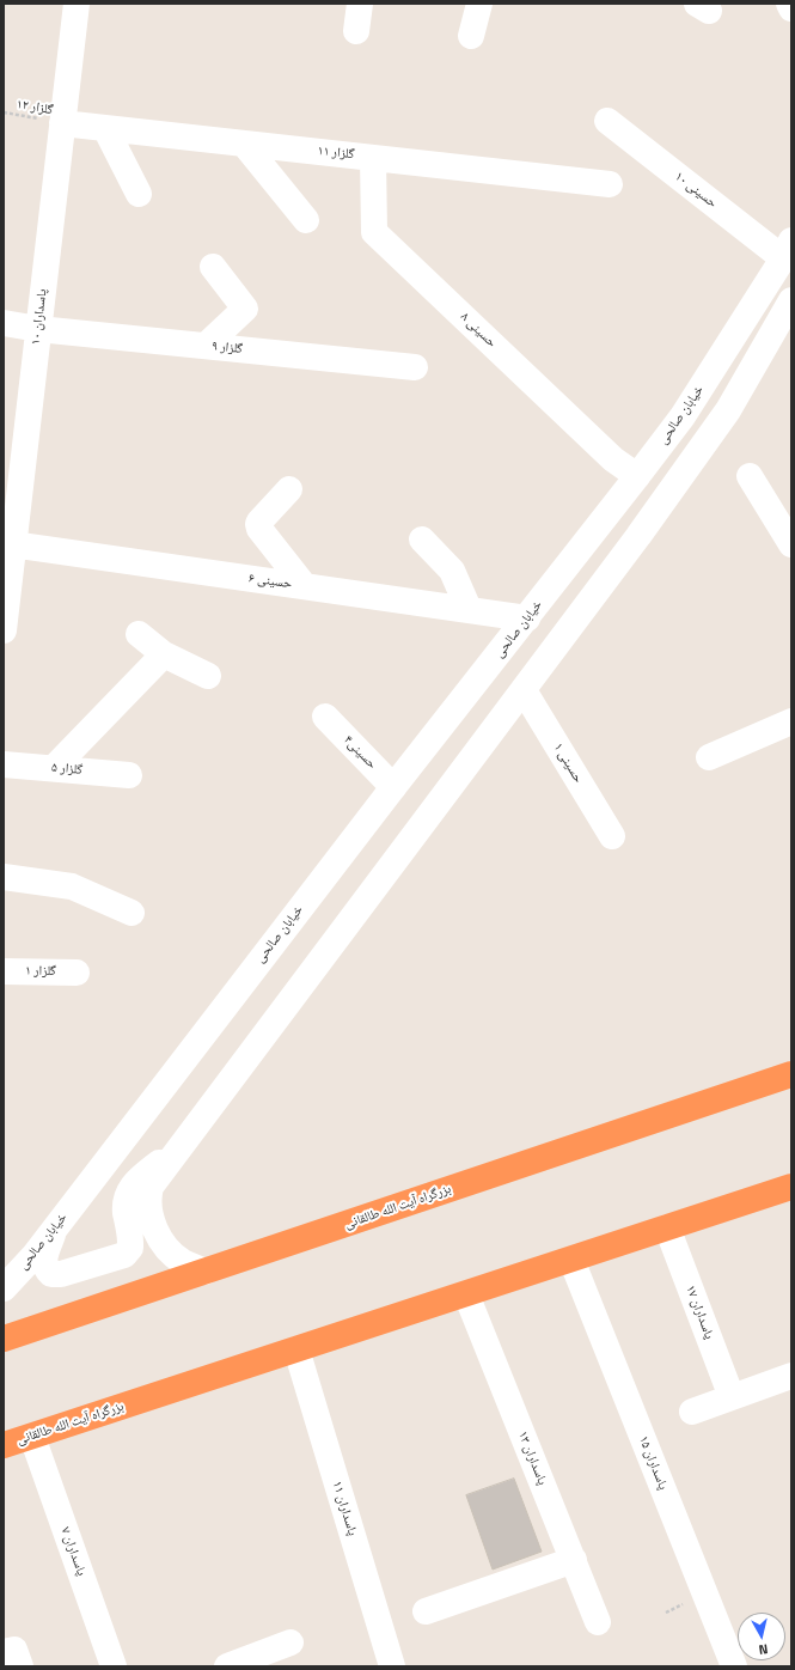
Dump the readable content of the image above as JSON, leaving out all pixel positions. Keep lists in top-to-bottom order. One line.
{"streets":{"highway":["بزرگراه آیت الله طالقانی"],"street":["گلزار ١١","حسینی ۱۰","پاسداران ١٠","حسینی ۸","گلزار ٩","خيابان صالحی","حسینی ۶","خیابان صالحی","حسینی۴","حسینی ۱","گلزار ۵","گلزار ۱","پاسداران ۱۷","پاسداران ۱۳","پاسداران ۱۵","پاسداران ١١","پاسداران ۷"],"path":["گلزار ۱۲"]},"crossings":[["گلزار ۱۲","گلزار ١١"],["گلزار ۱۲","پاسداران ١٠"],["گلزار ١١","پاسداران ١٠"],["گلزار ١١","حسینی ۸"],["حسینی ۱۰","خيابان صالحی"],["پاسداران ١٠","گلزار ٩"],["پاسداران ١٠","حسینی ۶"],["حسینی ۸","خيابان صالحی"],["خيابان صالحی","خیابان صالحی"],["حسینی ۶","خیابان صالحی"],["خیابان صالحی","حسینی۴"],["بزرگراه آیت الله طالقانی","پاسداران ۱۷"],["بزرگراه آیت الله طالقانی","پاسداران ۱۳"],["بزرگراه آیت الله طالقانی","پاسداران ۱۵"],["بزرگراه آیت الله طالقانی","پاسداران ١١"],["بزرگراه آیت الله طالقانی","پاسداران ۷"]],"north":"bottom"}
